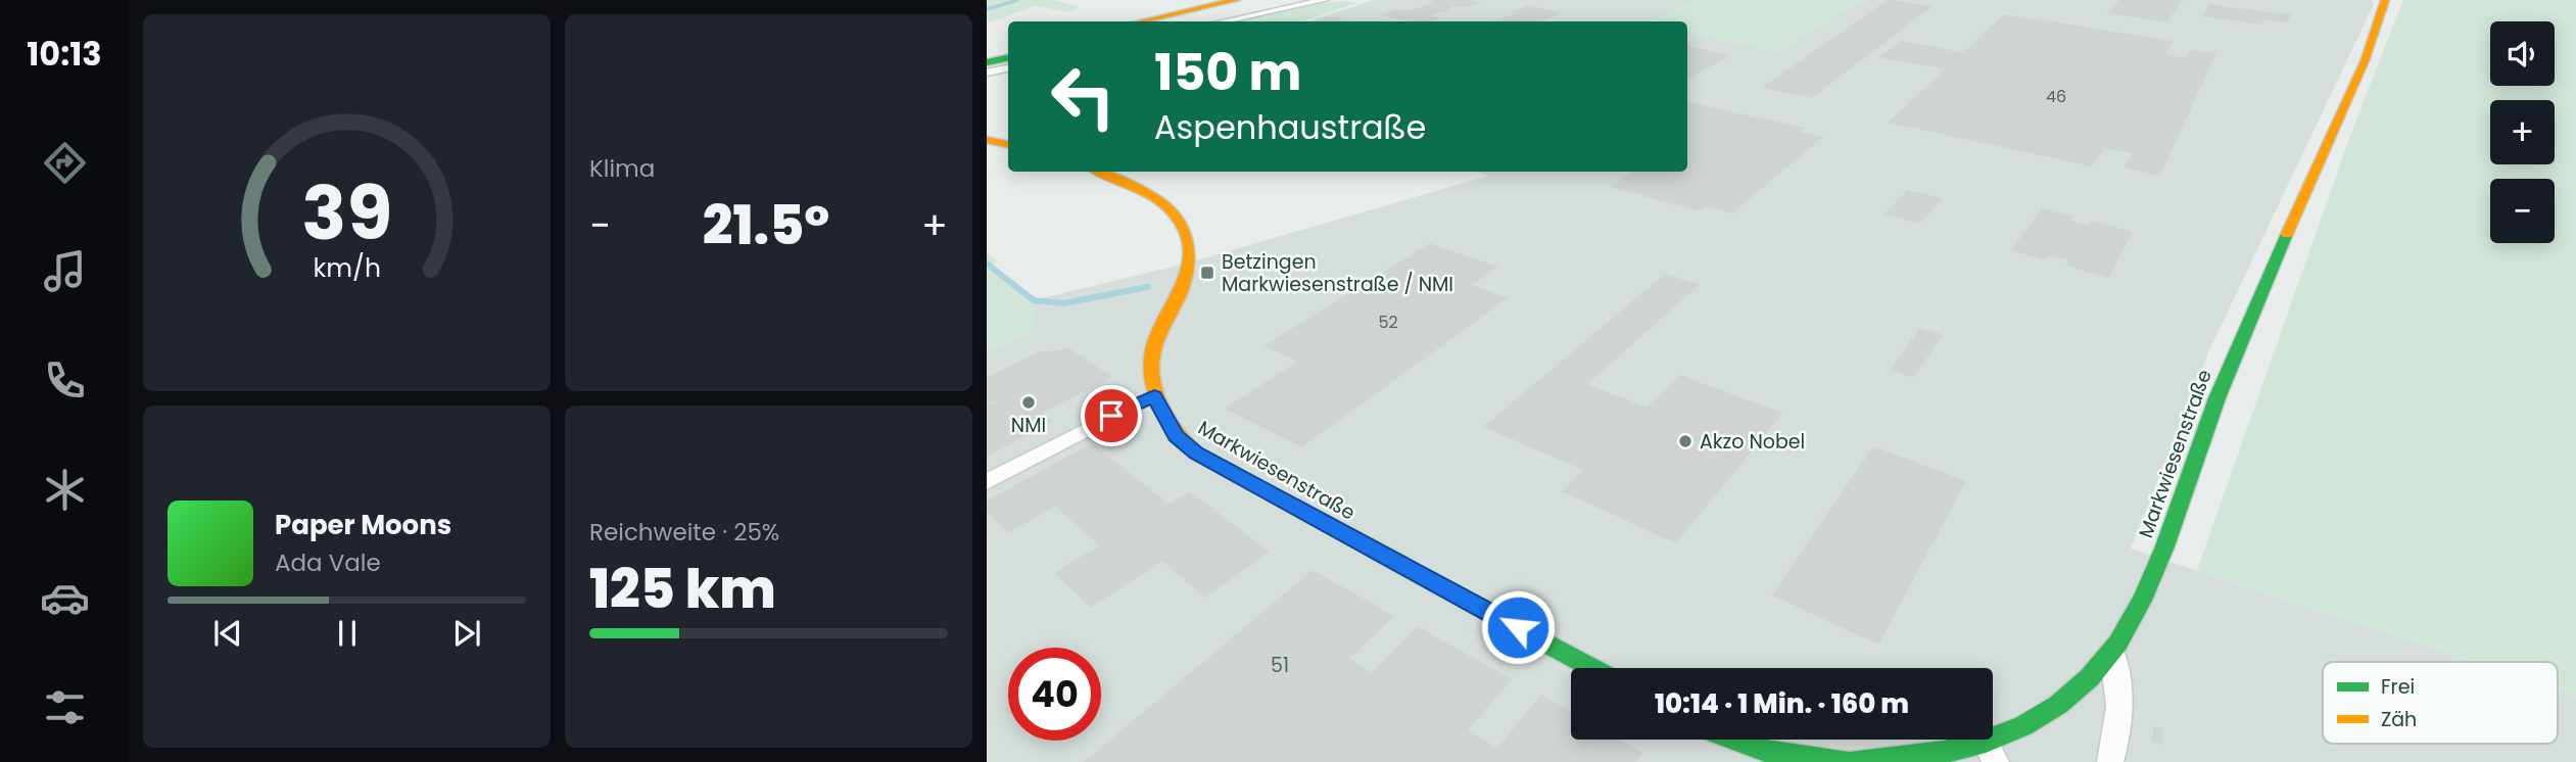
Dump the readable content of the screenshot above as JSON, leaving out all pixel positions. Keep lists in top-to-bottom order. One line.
{"streets":{"main road":["Markwiesenstraße"]},"places":{"transit":["Betzingen Markwiesenstraße / NMI"],"other":["NMI","Akzo Nobel"]},"house_numbers":["46","52","51"],"legend":["Frei","Zäh"],"page":{"tabs":"10:13","tile":["Klima",["Reichweite · 25%","125 km"]],"map_buttons":["+","−"],"turn":["150 m","Aspenhaustraße"],"heat":["−","21.5°","+"],"song":["Paper Moons","Ada Vale"],"limit":"40","trip":"10:14 · 1 Min. · 160 m","gauge":["39","km/h"]}}
